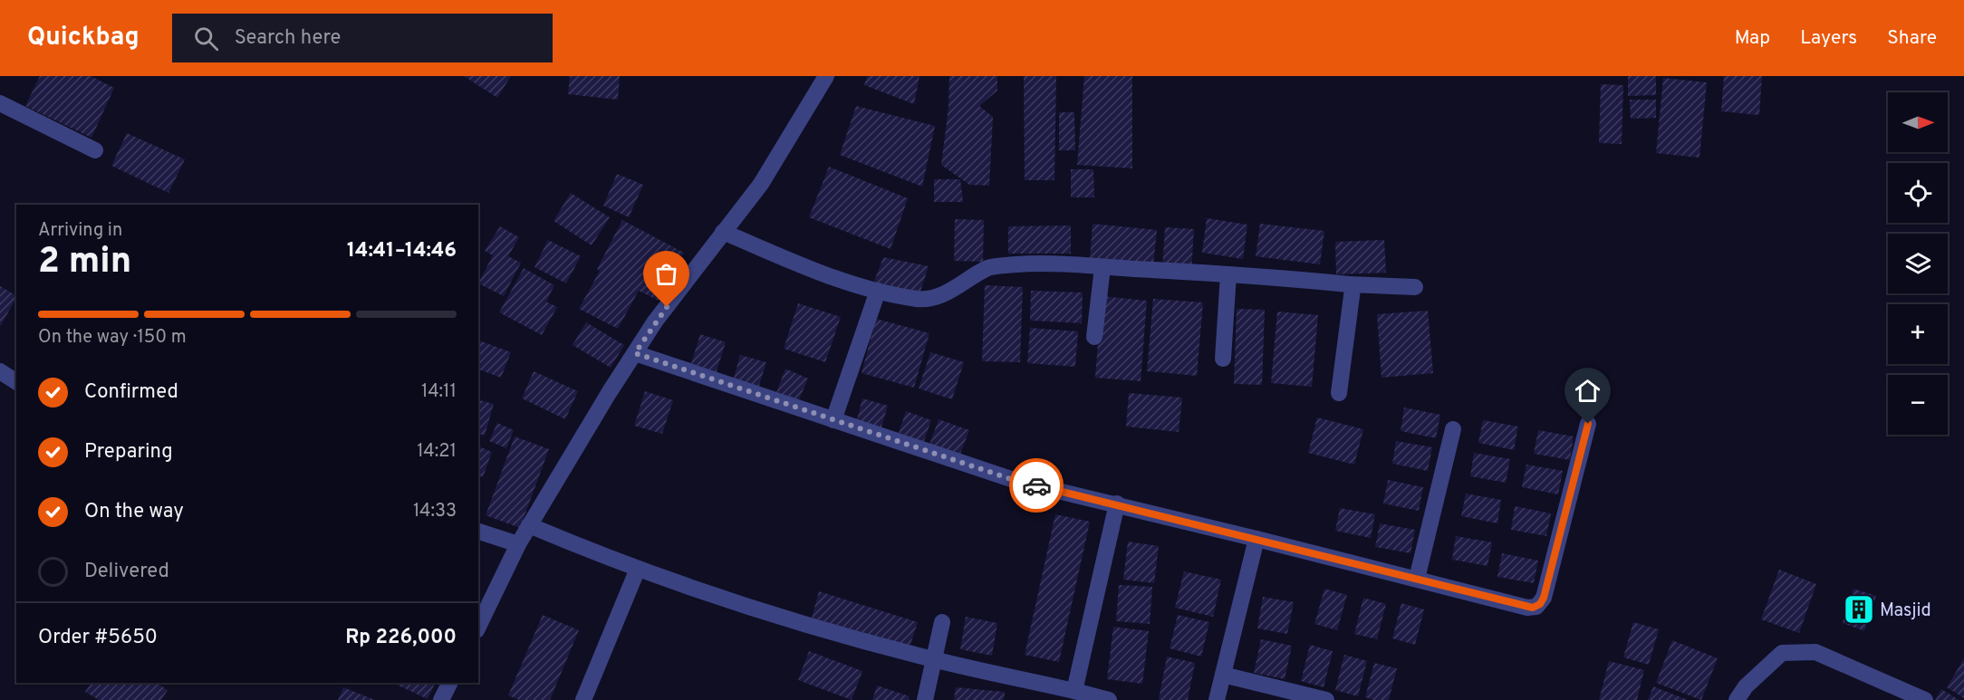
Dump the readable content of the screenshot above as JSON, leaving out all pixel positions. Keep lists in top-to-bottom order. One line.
{"places":{"building":["Masjid"]},"north":"right","page":{"header":"Quickbag","search":"Search here","nav":["Map","Layers","Share"],"map_buttons":["+","−"],"heading":["2 min","Arriving in","14:41–14:46"],"panel":["Order #5650","Rp 226,000"],"bar":"On the way · 150 m","list":[["Confirmed","14:11"],["Preparing","14:21"],["On the way","14:33"],"Delivered"]}}
